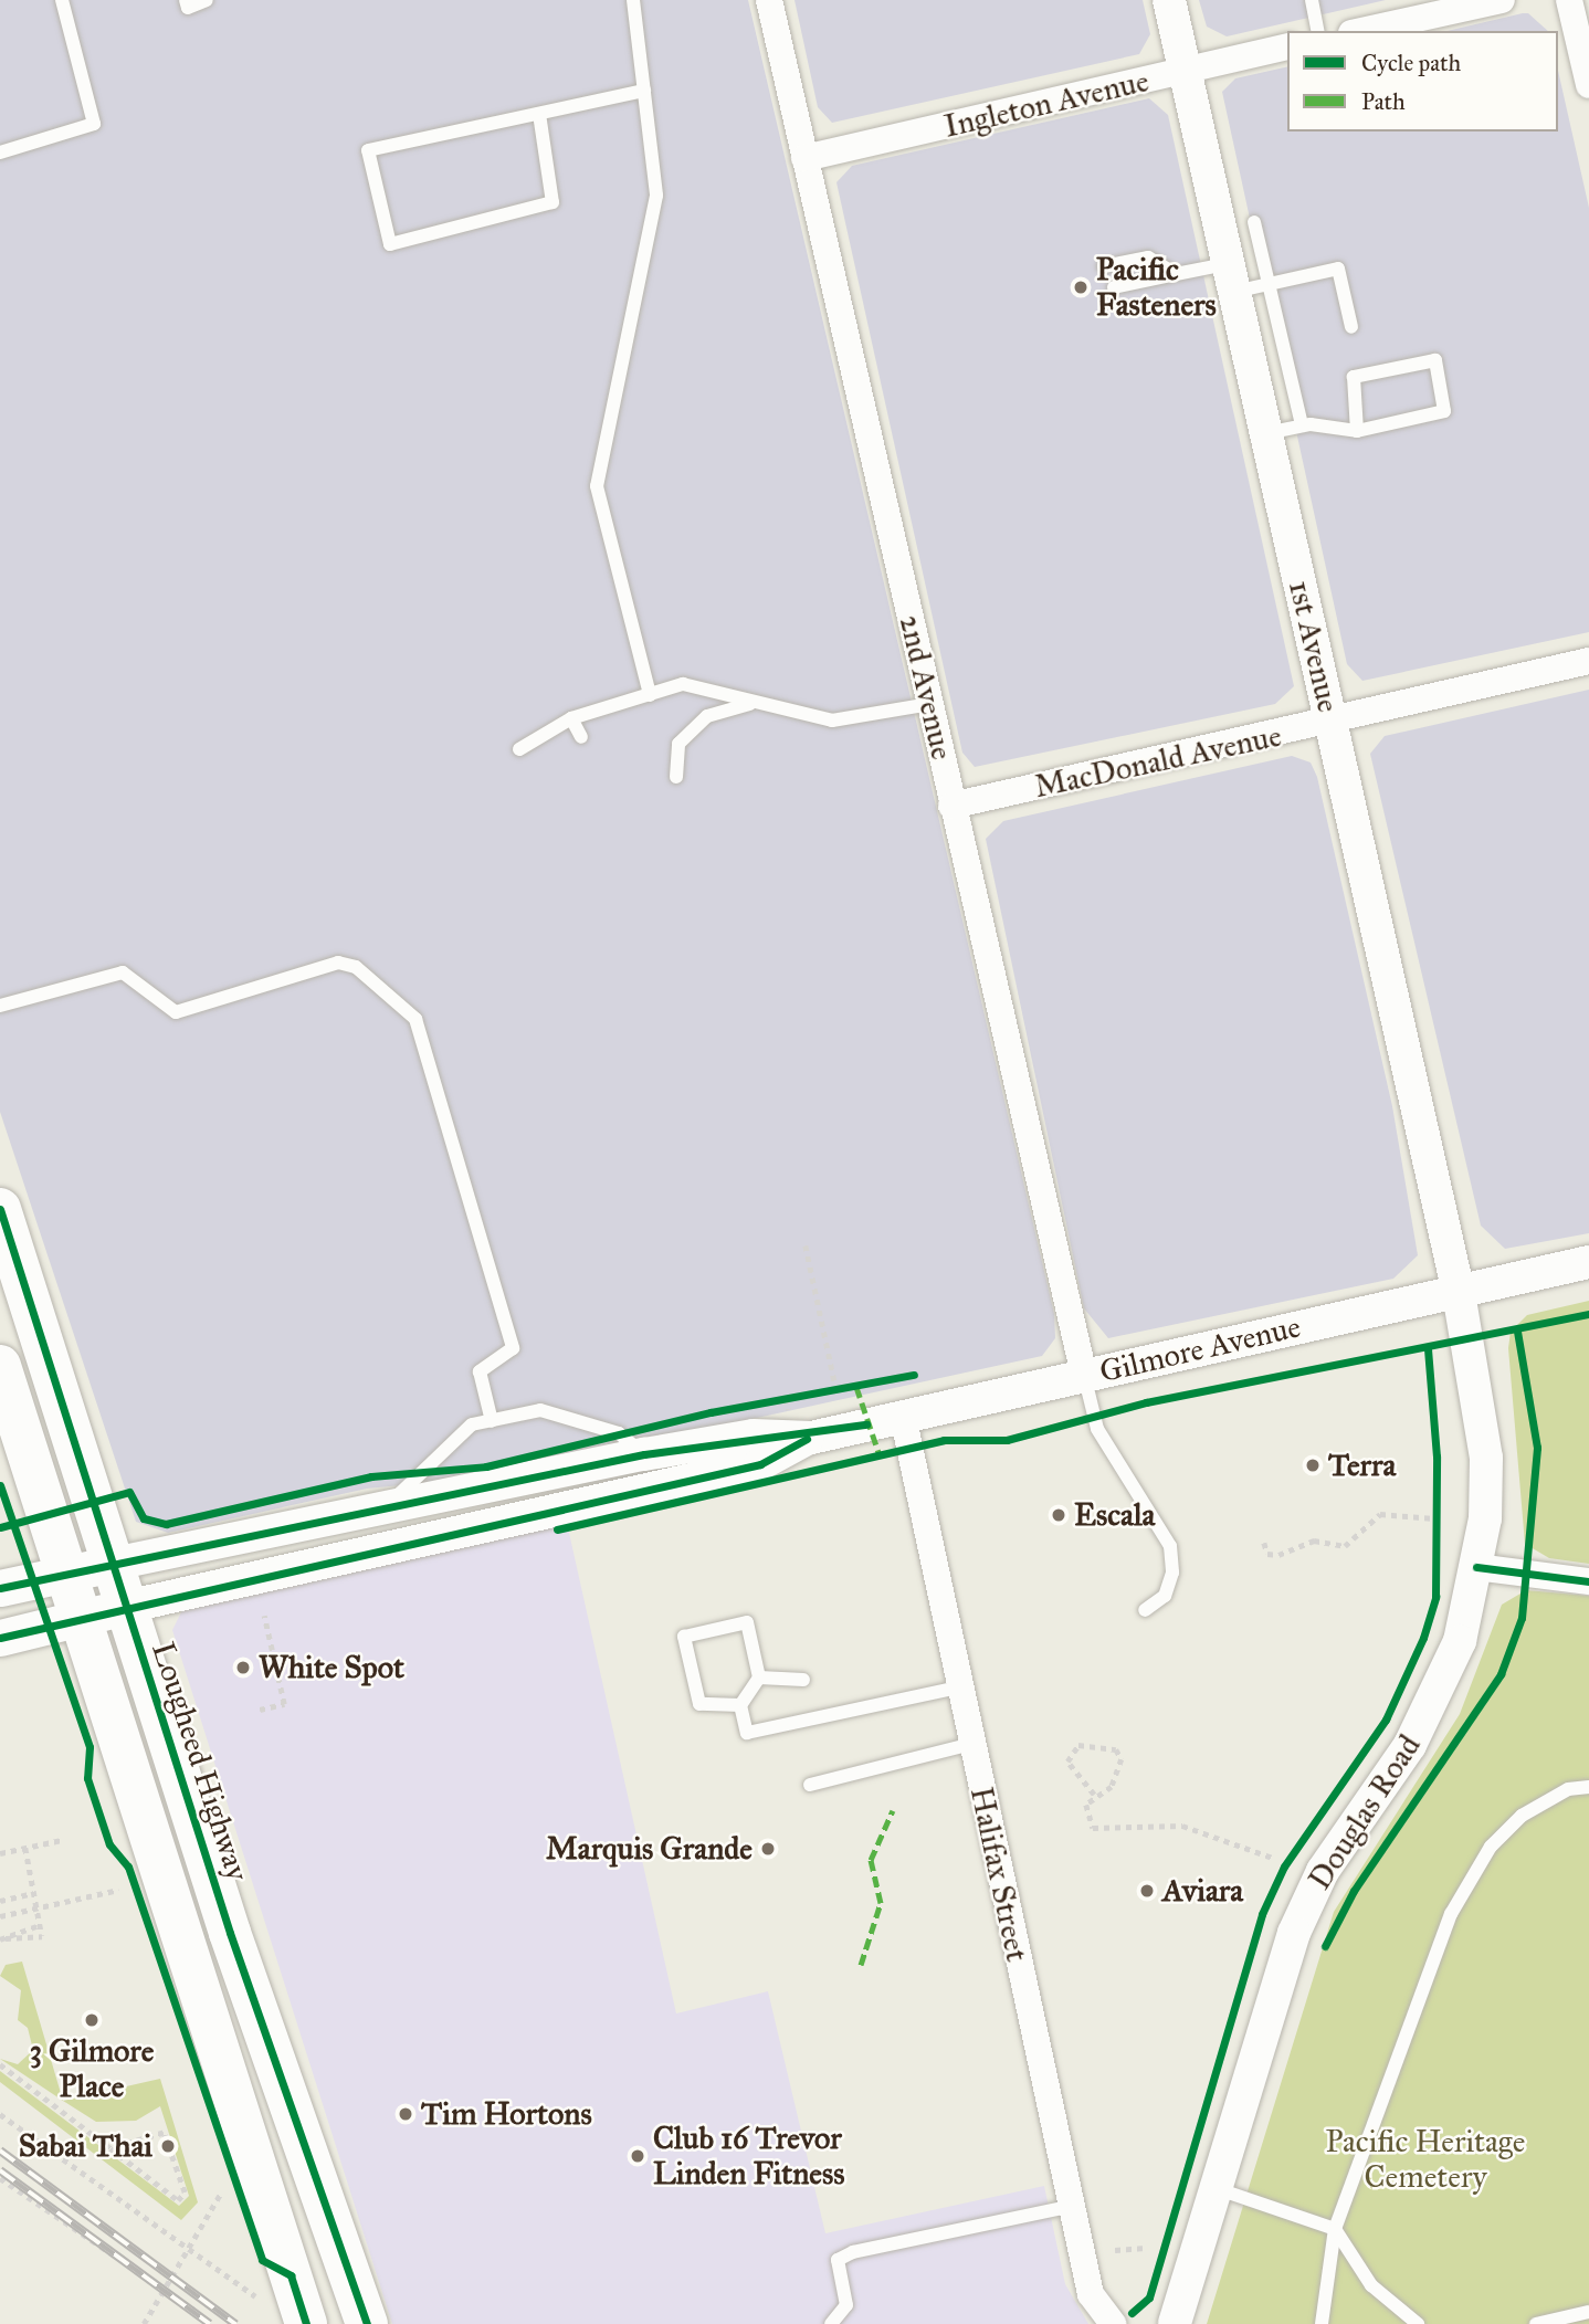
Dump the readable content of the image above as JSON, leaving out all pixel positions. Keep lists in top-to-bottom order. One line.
{"streets":{"main road":["Gilmore Avenue","Lougheed Highway"],"street":["Ingleton Avenue","1st Avenue","2nd Avenue","MacDonald Avenue","Douglas Road","Halifax Street"]},"crossings":[["Ingleton Avenue","1st Avenue"],["Ingleton Avenue","2nd Avenue"],["1st Avenue","MacDonald Avenue"],["1st Avenue","Gilmore Avenue"],["1st Avenue","Douglas Road"],["2nd Avenue","MacDonald Avenue"],["2nd Avenue","Gilmore Avenue"],["Gilmore Avenue","Lougheed Highway"],["Gilmore Avenue","Douglas Road"],["Gilmore Avenue","Halifax Street"]],"parks":["Pacific Heritage Cemetery"],"places":["Pacific Fasteners","Terra","Escala","White Spot","Marquis Grande","Aviara","3 Gilmore Place","Tim Hortons","Sabai Thai","Club 16 Trevor Linden Fitness"],"legend":["Cycle path","Path"]}
